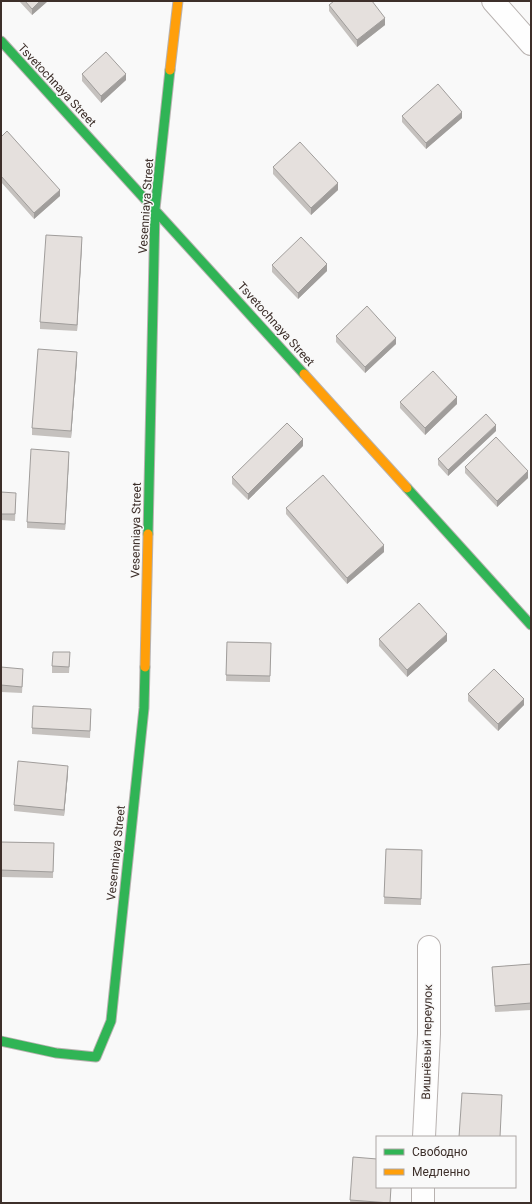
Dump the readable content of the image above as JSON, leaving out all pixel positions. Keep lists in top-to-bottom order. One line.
{"streets":{"street":["Tsvetochnaya Street","Vesenniaya Street","Вишнёвый переулок"]},"crossings":[["Tsvetochnaya Street","Vesenniaya Street"]],"legend":["Свободно","Медленно"]}
